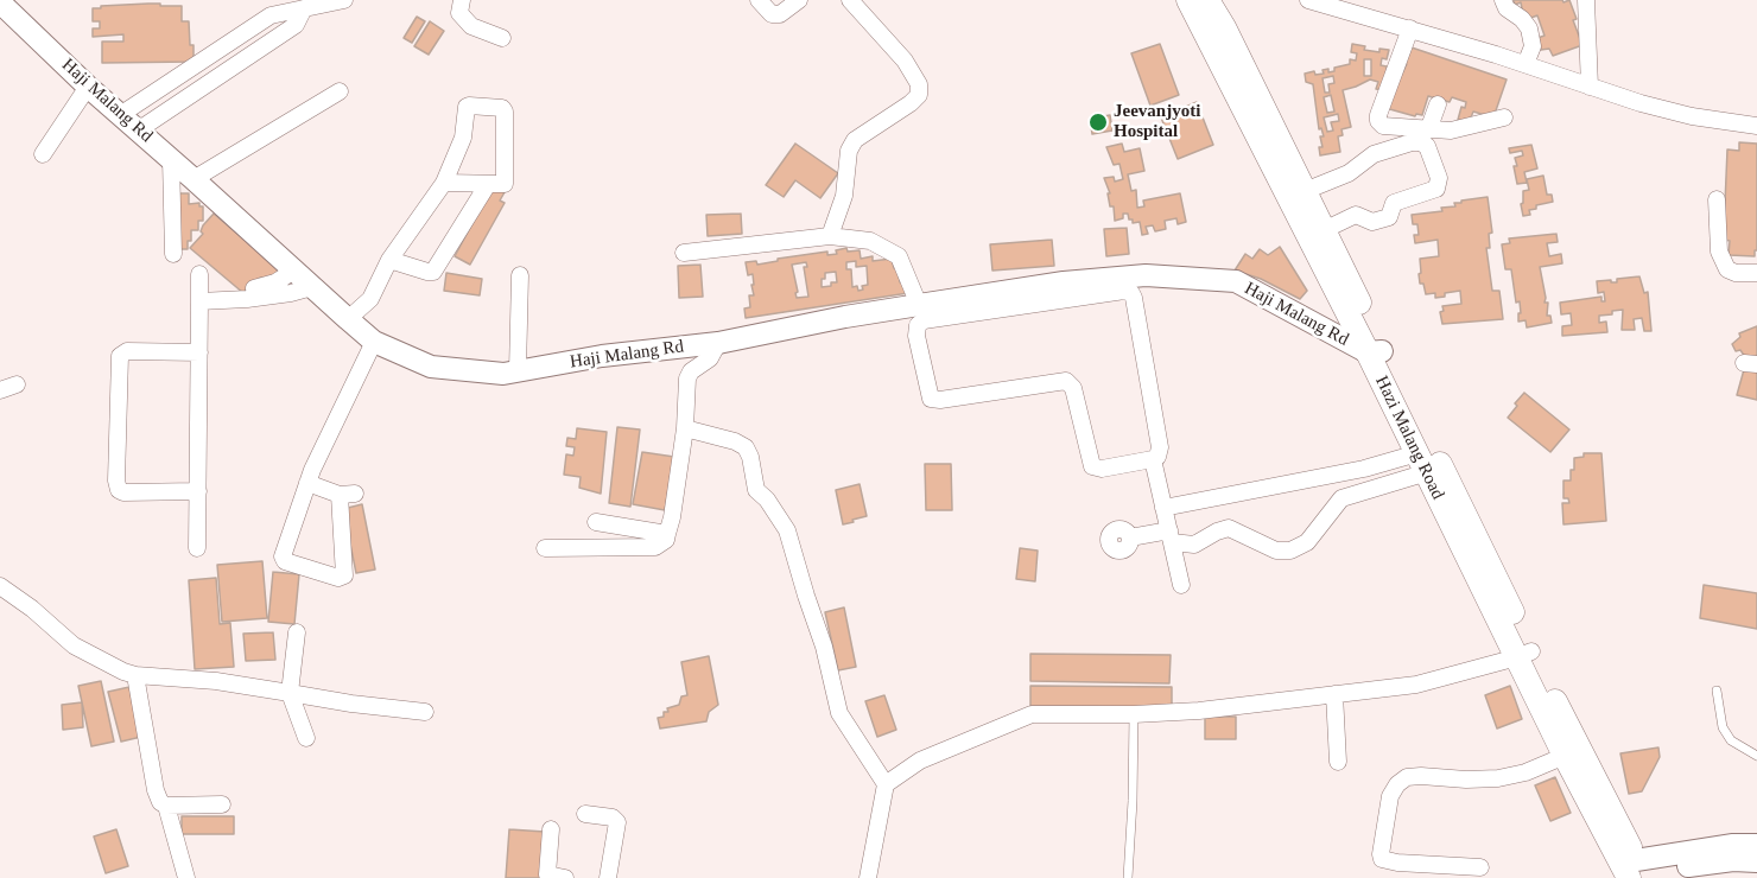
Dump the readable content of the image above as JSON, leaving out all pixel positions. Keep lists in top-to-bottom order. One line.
{"streets":{"main road":["Hazi Malang Road"],"street":["Haji Malang Rd"]},"crossings":[["Haji Malang Rd","Hazi Malang Road"]],"places":["Jeevanjyoti Hospital"]}
